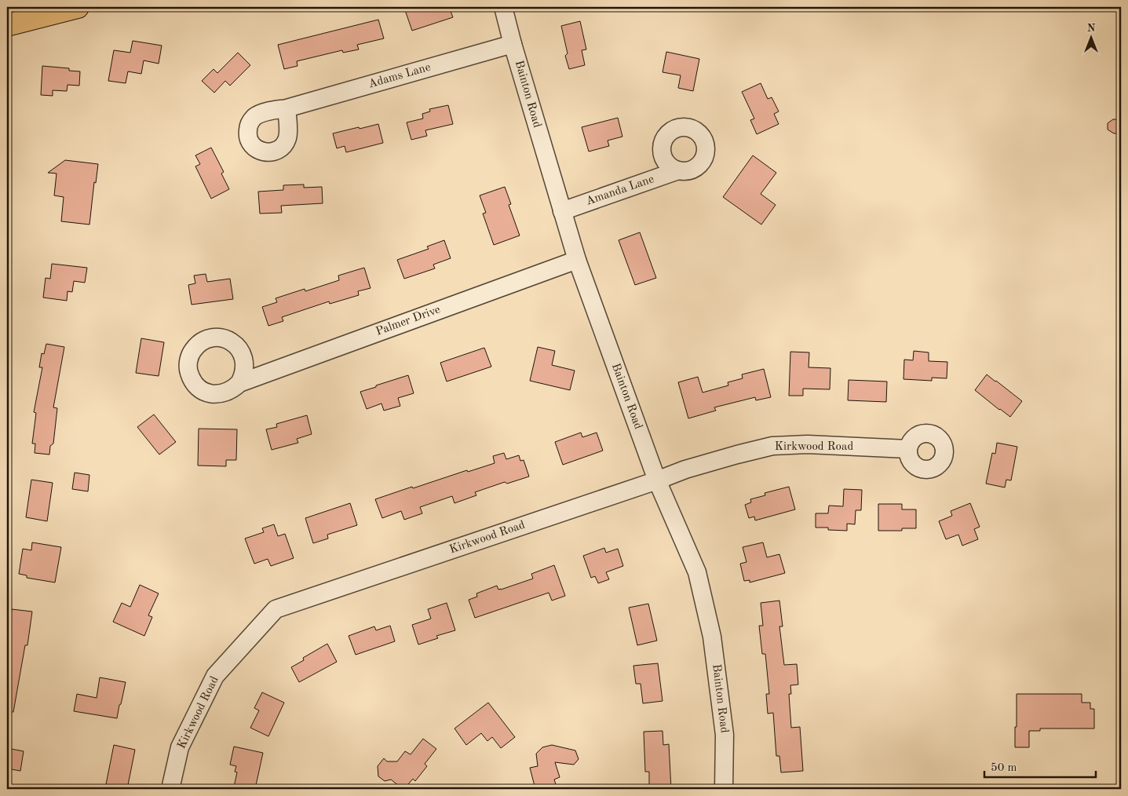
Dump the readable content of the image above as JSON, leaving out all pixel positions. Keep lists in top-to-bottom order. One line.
{"streets":{"street":["Adams Lane","Bainton Road","Amanda Lane","Palmer Drive","Kirkwood Road"]},"crossings":[["Adams Lane","Bainton Road"],["Bainton Road","Amanda Lane"],["Bainton Road","Palmer Drive"],["Bainton Road","Kirkwood Road"]],"scale_bar":"50 m","north":"top"}
